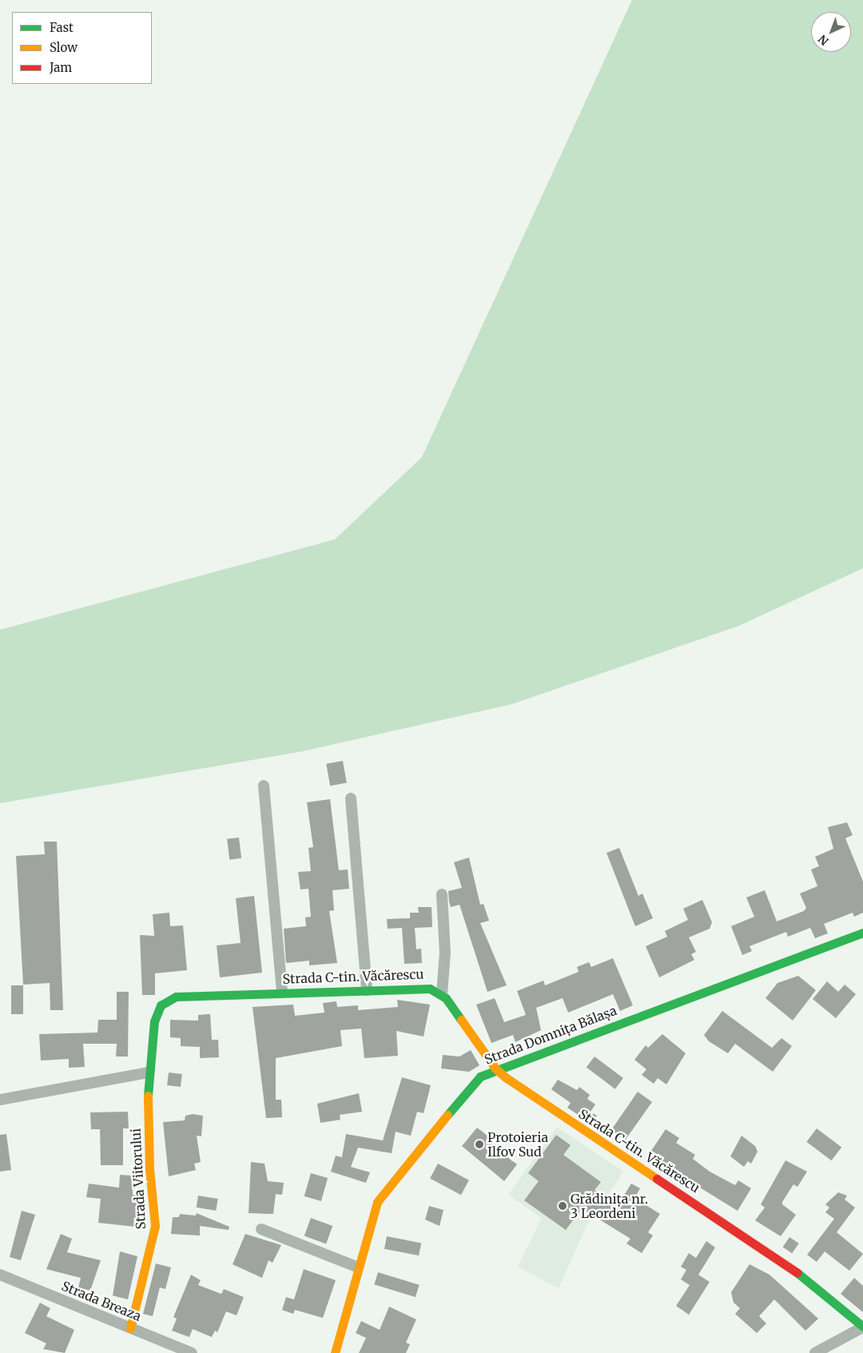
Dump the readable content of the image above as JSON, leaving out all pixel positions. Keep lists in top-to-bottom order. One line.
{"streets":{"street":["Strada C-tin. Văcărescu","Strada Domnița Bălașa","Strada Viitorului","Strada Breaza"]},"crossings":[["Strada C-tin. Văcărescu","Strada Domnița Bălașa"],["Strada C-tin. Văcărescu","Strada Viitorului"],["Strada Viitorului","Strada Breaza"]],"places":["Protoieria Ilfov Sud","Grădinița nr. 3 Leordeni"],"legend":["Fast","Slow","Jam"],"north":"bottom left"}
